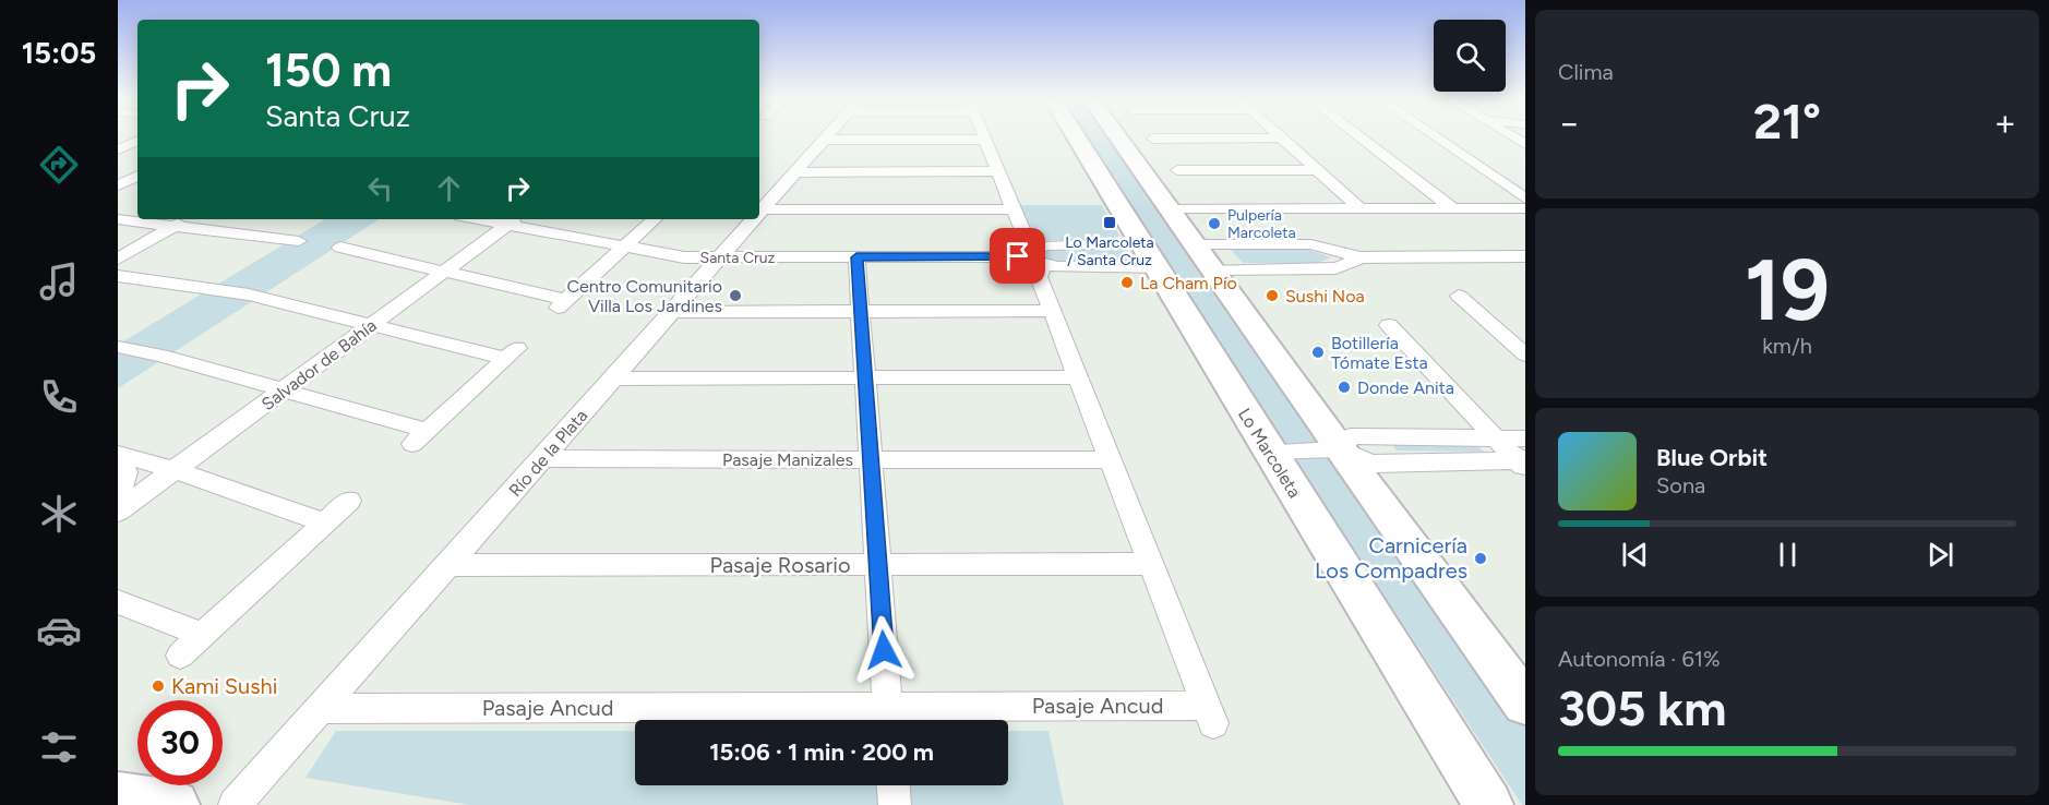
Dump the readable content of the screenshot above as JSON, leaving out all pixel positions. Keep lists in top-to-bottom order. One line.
{"streets":{"main road":["Lo Marcoleta"],"street":["Santa Cruz","Salvador de Bahía","Río de la Plata","Pasaje Manizales","Pasaje Rosario","Pasaje Ancud"]},"crossings":[["Santa Cruz","Salvador de Bahía"],["Santa Cruz","Río de la Plata"],["Santa Cruz","Lo Marcoleta"],["Río de la Plata","Pasaje Manizales"],["Río de la Plata","Pasaje Rosario"],["Río de la Plata","Pasaje Ancud"],["Pasaje Rosario","Pasaje Ancud"]],"places":{"transit":["Lo Marcoleta / Santa Cruz"],"other":["Pulpería Marcoleta","La Cham Pío","Centro Comunitario Villa Los Jardines","Sushi Noa","Botillería Tómate Esta","Donde Anita","Carnicería Los Compadres","Kami Sushi"]},"page":{"tabs":"15:05","tile":["Clima",["19","km/h"],["Autonomía · 61%","305 km"]],"turn":["150 m","Santa Cruz"],"heat":["−","21°","+"],"song":["Blue Orbit","Sona"],"limit":"30","trip":"15:06 · 1 min · 200 m"}}
